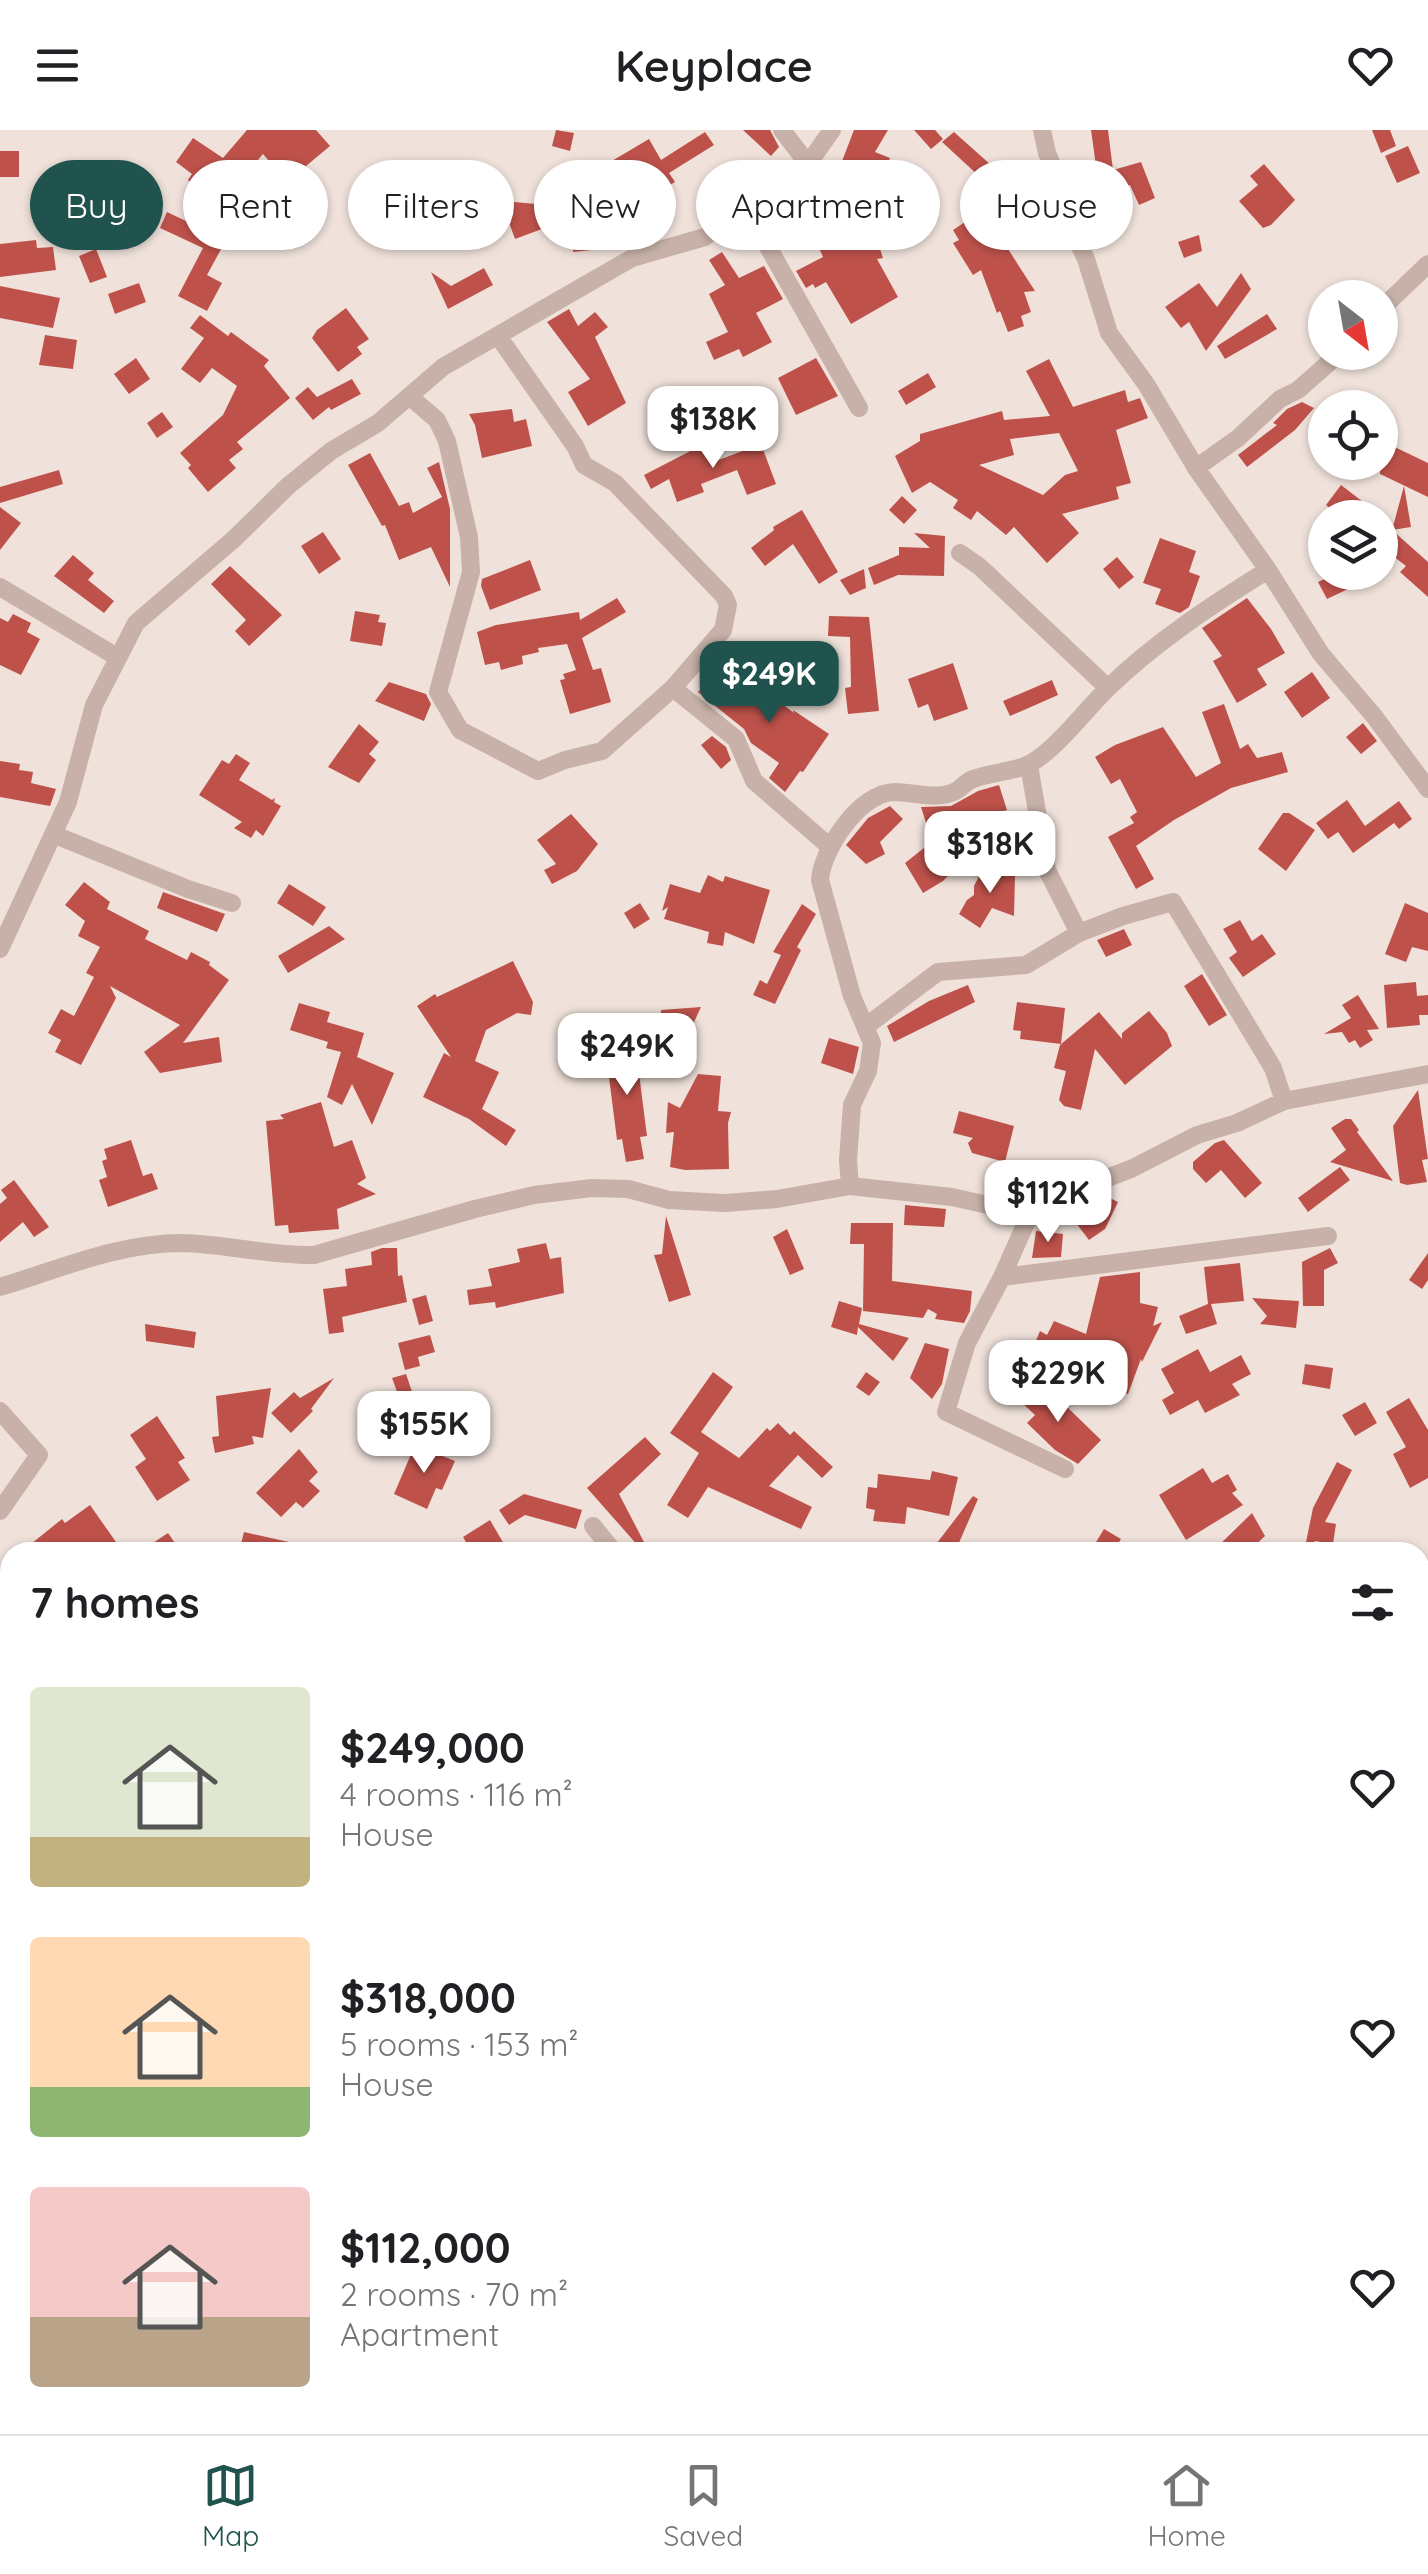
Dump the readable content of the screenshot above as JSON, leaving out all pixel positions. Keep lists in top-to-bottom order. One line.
{"north":"bottom right","page":{"header":"Keyplace","chip":["Buy","Rent","Filters","New","Apartment","House"],"price":["$138K","$249K","$318K","$249K","$112K","$229K","$155K"],"heading":"7 homes","list":[{"name":"$249,000","note":"4 rooms · 116 m² · House"},{"name":"$318,000","note":"5 rooms · 153 m² · House"},{"name":"$112,000","note":"2 rooms · 70 m² · Apartment"}],"tabs":["Map","Saved","Home"]}}
